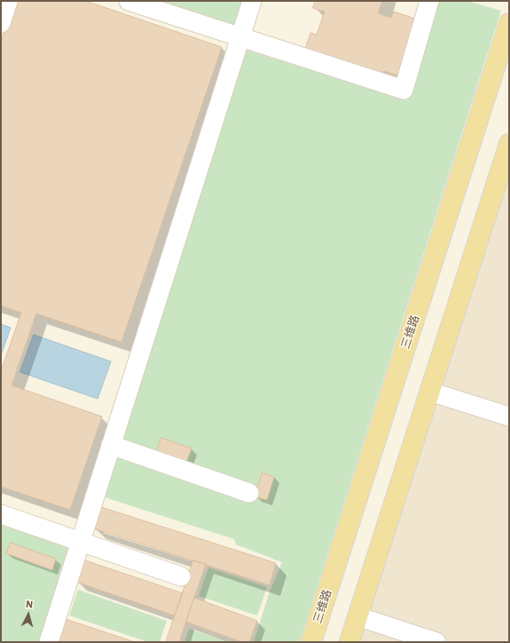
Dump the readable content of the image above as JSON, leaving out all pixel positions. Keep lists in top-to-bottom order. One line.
{"streets":{"main road":["三维路"]},"north":"top"}
